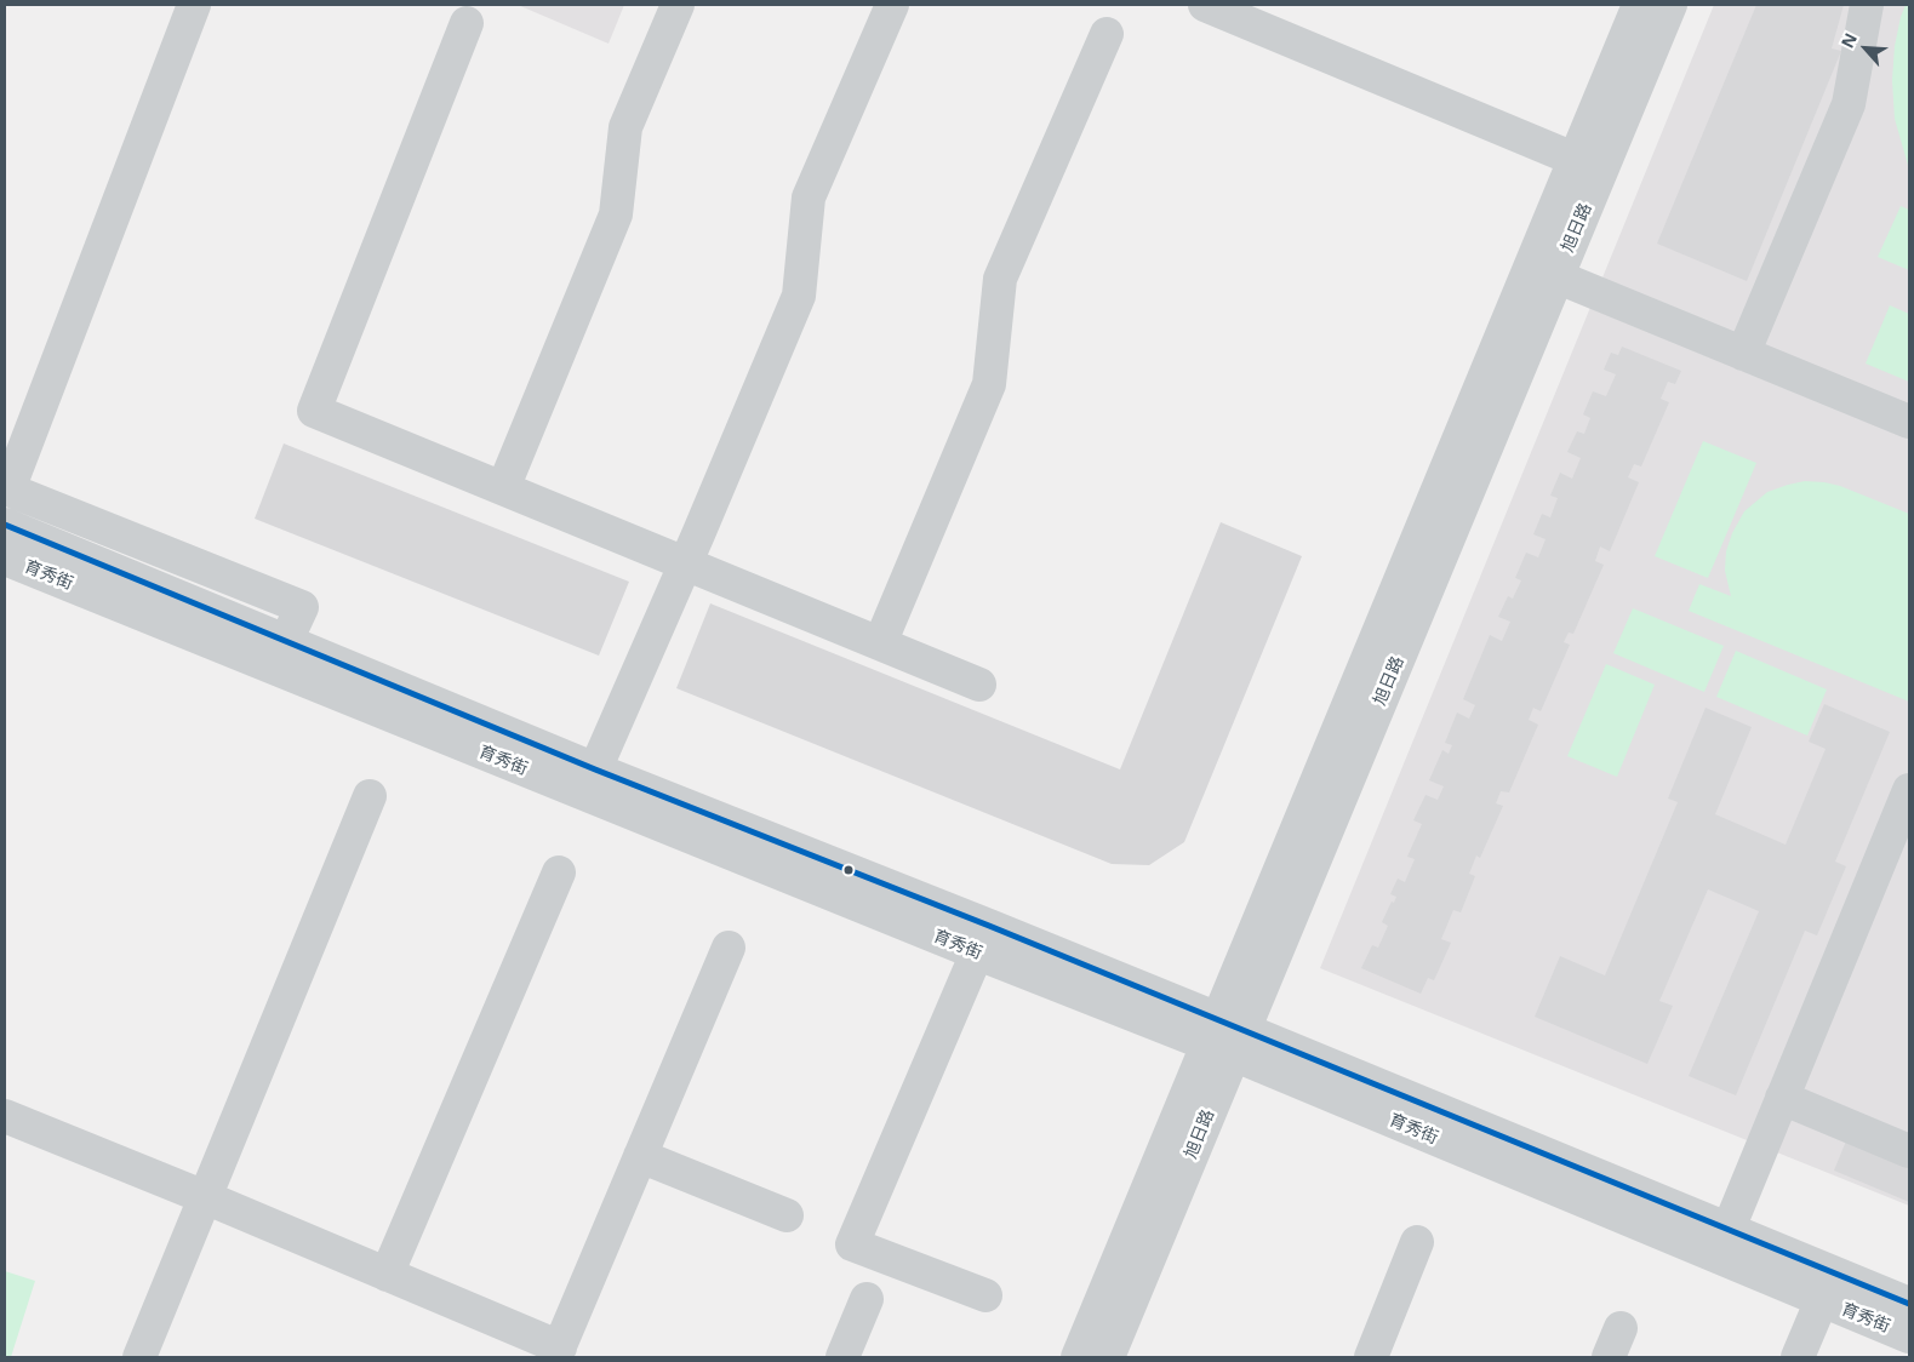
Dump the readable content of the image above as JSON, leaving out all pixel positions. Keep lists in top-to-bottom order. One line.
{"streets":{"street":["旭日路","育秀街"]},"crossings":[["旭日路","育秀街"]],"north":"top left"}
